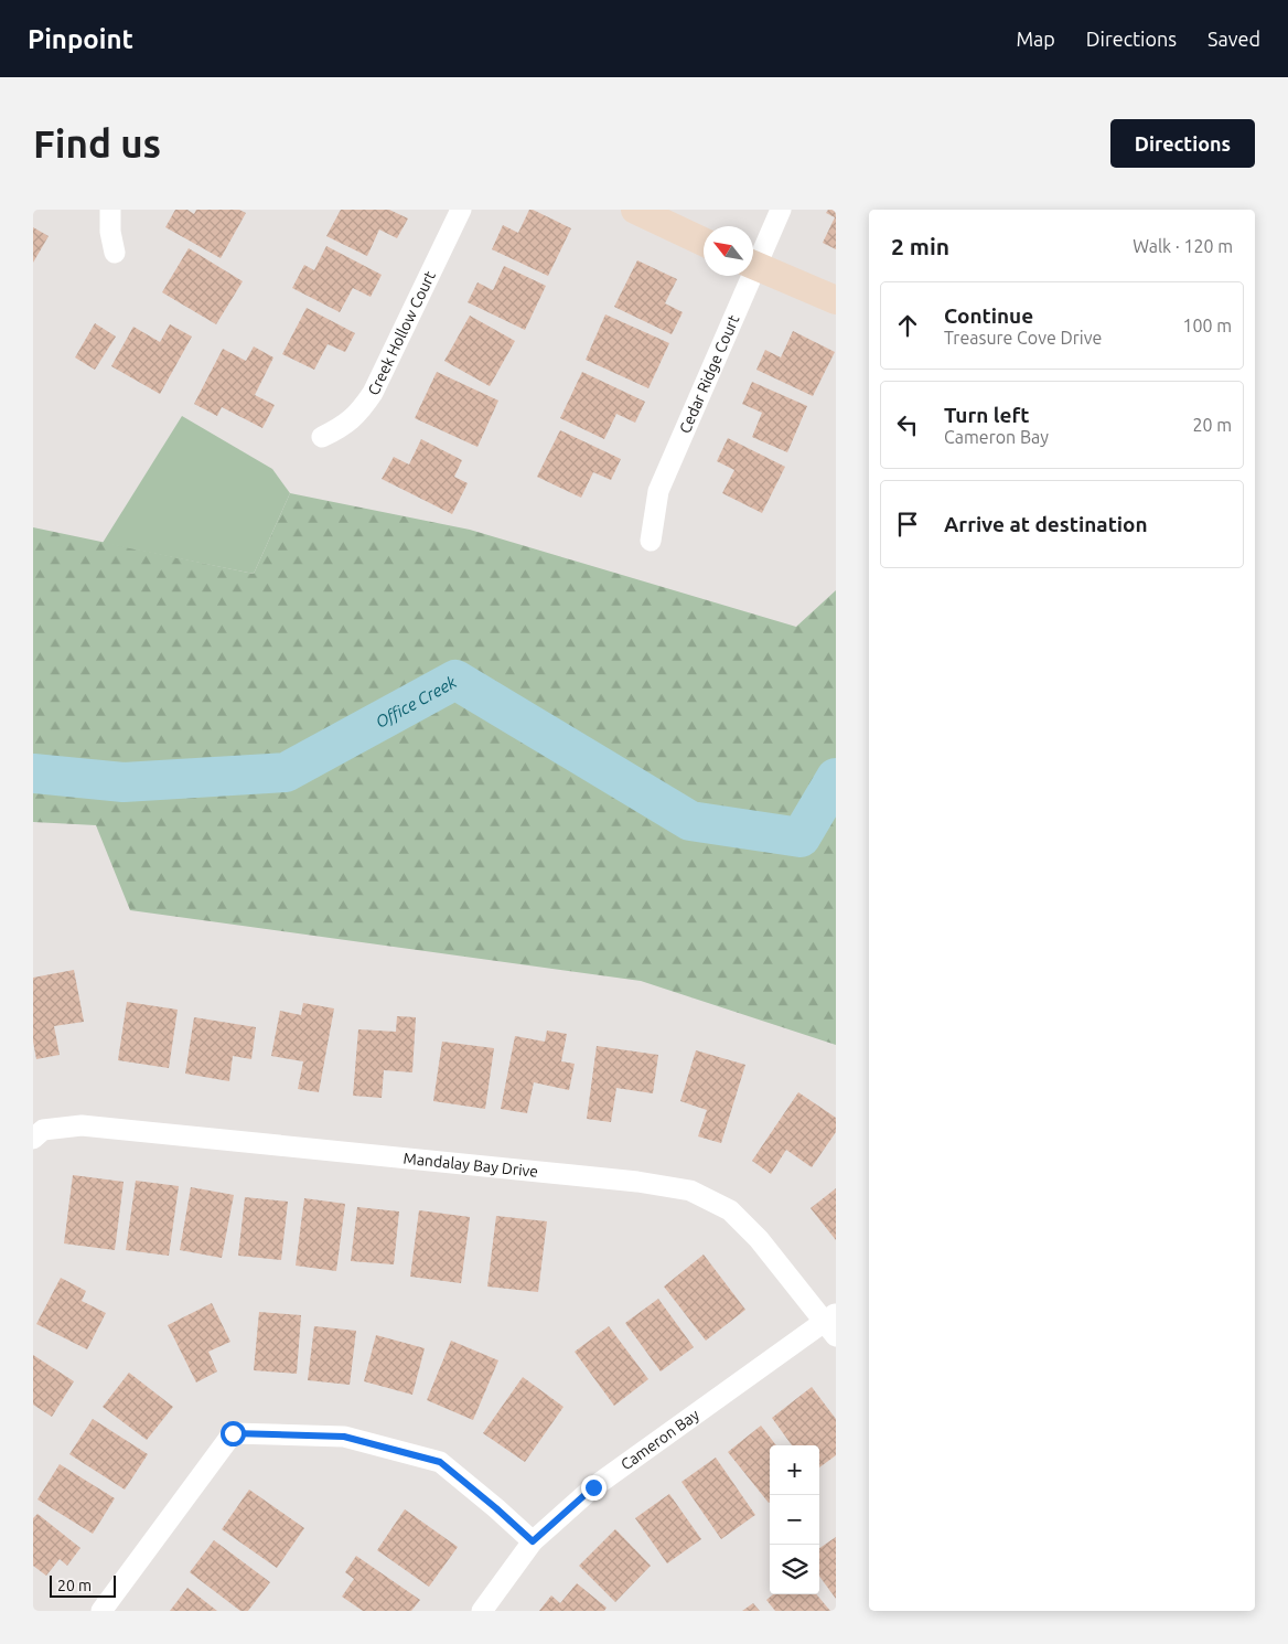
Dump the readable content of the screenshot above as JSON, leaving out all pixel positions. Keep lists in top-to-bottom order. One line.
{"streets":{"street":["Creek Hollow Court","Cedar Ridge Court","Mandalay Bay Drive","Cameron Bay"]},"crossings":[["Mandalay Bay Drive","Cameron Bay"]],"water":["Office Creek"],"scale_bar":"20 m","north":"top left","page":{"header":"Pinpoint","nav":["Map","Directions","Saved"],"buttons":"Directions","title":"Find us","heading":["2 min","Walk · 120 m"],"list":[["Continue","Treasure Cove Drive","100 m"],["Turn left","Cameron Bay","20 m"],"Arrive at destination"],"map_buttons":["+","−"],"scale":"20 m"}}
